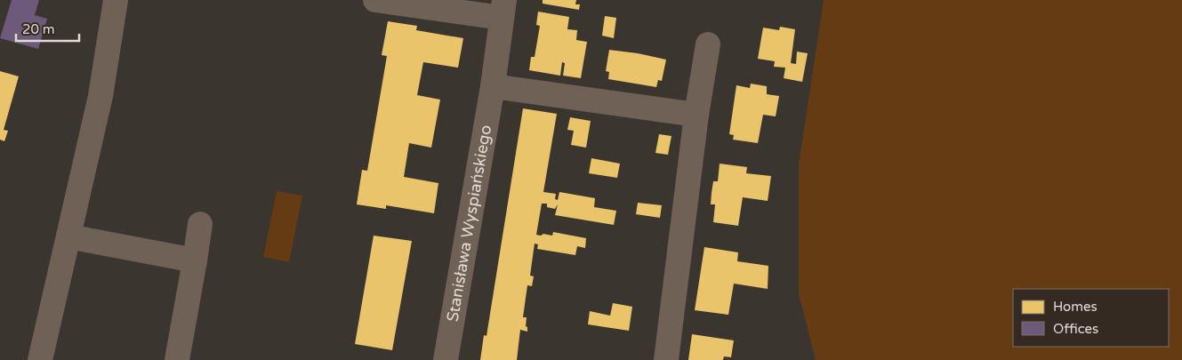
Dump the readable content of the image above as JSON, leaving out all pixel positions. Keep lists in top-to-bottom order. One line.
{"streets":{"street":["Stanisława Wyspiańskiego"]},"legend":["Homes","Offices"],"scale_bar":"20 m"}
